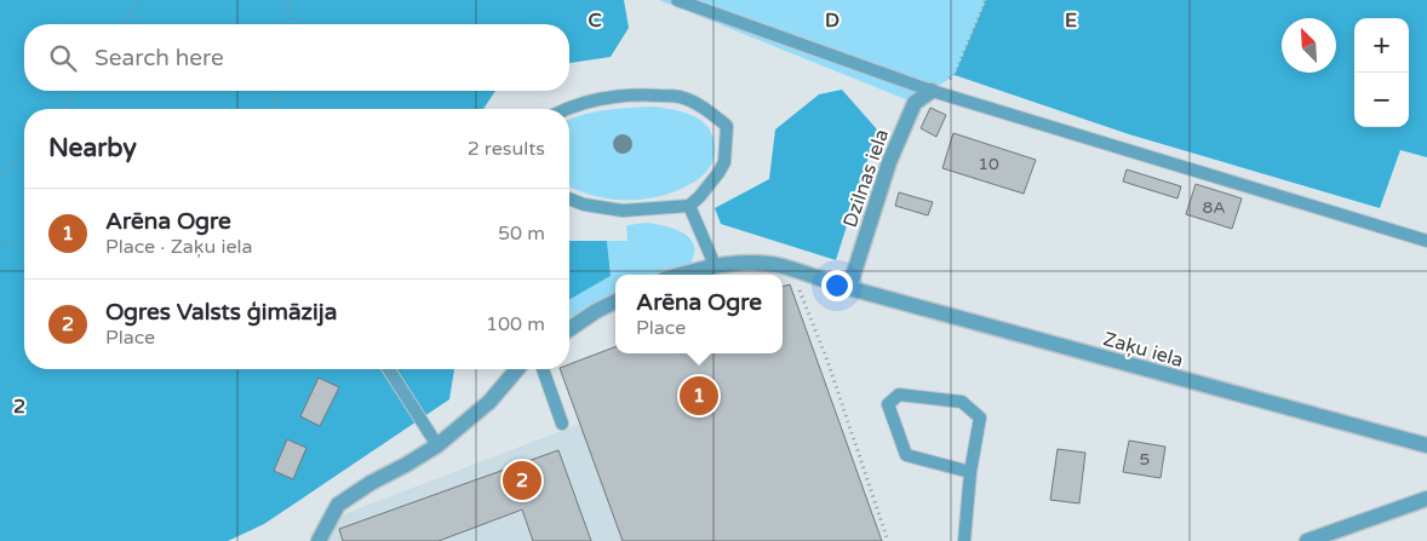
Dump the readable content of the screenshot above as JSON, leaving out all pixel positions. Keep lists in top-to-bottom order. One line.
{"streets":{"street":["Dzilnas iela","Zaķu iela"]},"crossings":[["Dzilnas iela","Zaķu iela"]],"house_numbers":["10","8A","5"],"north":"top left","page":{"map_buttons":["+","−"],"search":"Search here","heading":["Nearby","2 results"],"list":[{"mark":"1","name":"Arēna Ogre","note":"Place · Zaķu iela","value":"50 m"},{"mark":"2","name":"Ogres Valsts ģimāzija","note":"Place","value":"100 m"}],"popup":["Arēna Ogre","Place"],"pins":["1","2"]},"grid":{"columns":["C","D","E"],"rows":["2"]}}
